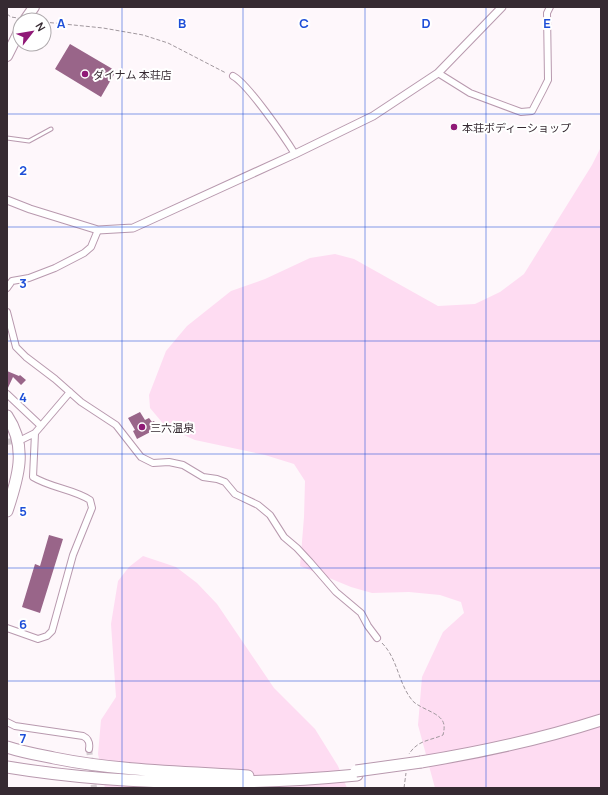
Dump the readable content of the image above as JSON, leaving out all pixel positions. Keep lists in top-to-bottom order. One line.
{"places":["ダイナム 本荘店","本荘ボディーショップ","三六温泉"],"north":"top right","grid":{"columns":["A","B","C","D","E"],"rows":["2","3","4","5","6","7"]}}
